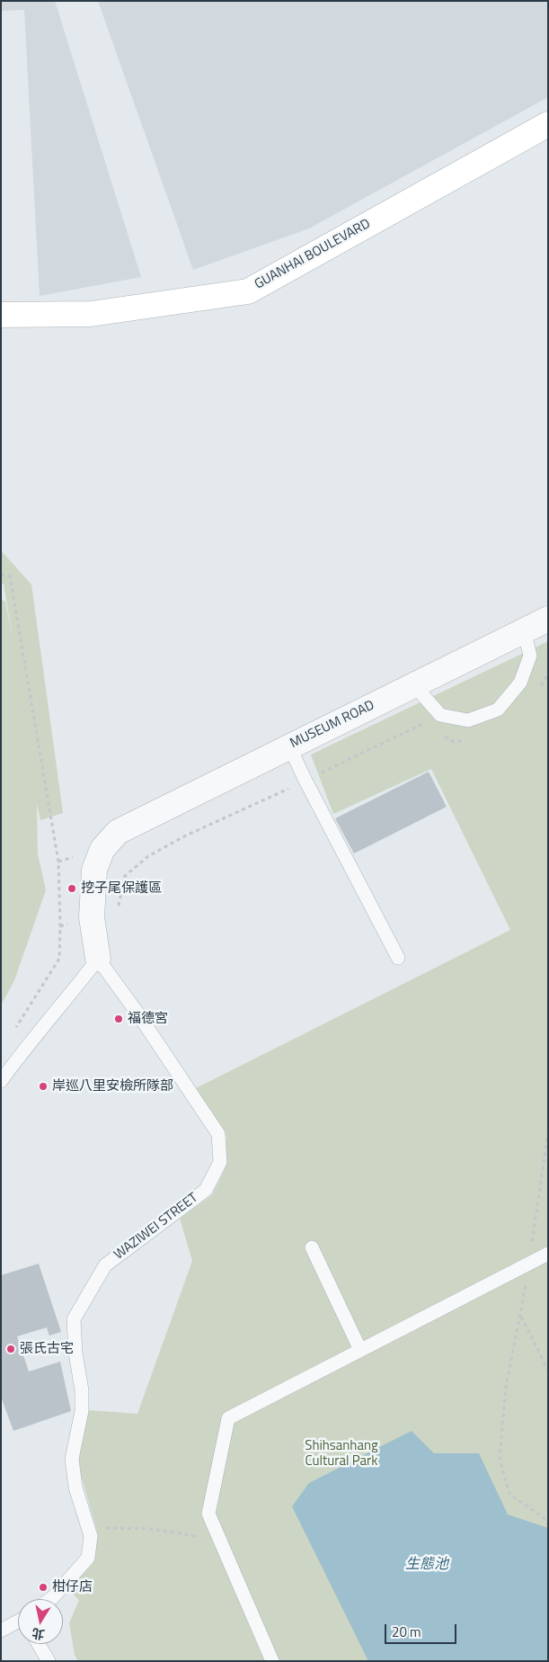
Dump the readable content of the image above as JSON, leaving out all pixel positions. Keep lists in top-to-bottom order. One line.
{"streets":{"street":["GUANHAI BOULEVARD","MUSEUM ROAD","WAZIWEI STREET"]},"crossings":[["MUSEUM ROAD","WAZIWEI STREET"]],"water":["生態池"],"parks":["Shihsanhang Cultural Park"],"places":["挖子尾保護區","福德宮","岸巡八里安檢所隊部","張氏古宅","柑仔店"],"scale_bar":"20 m","north":"bottom"}
